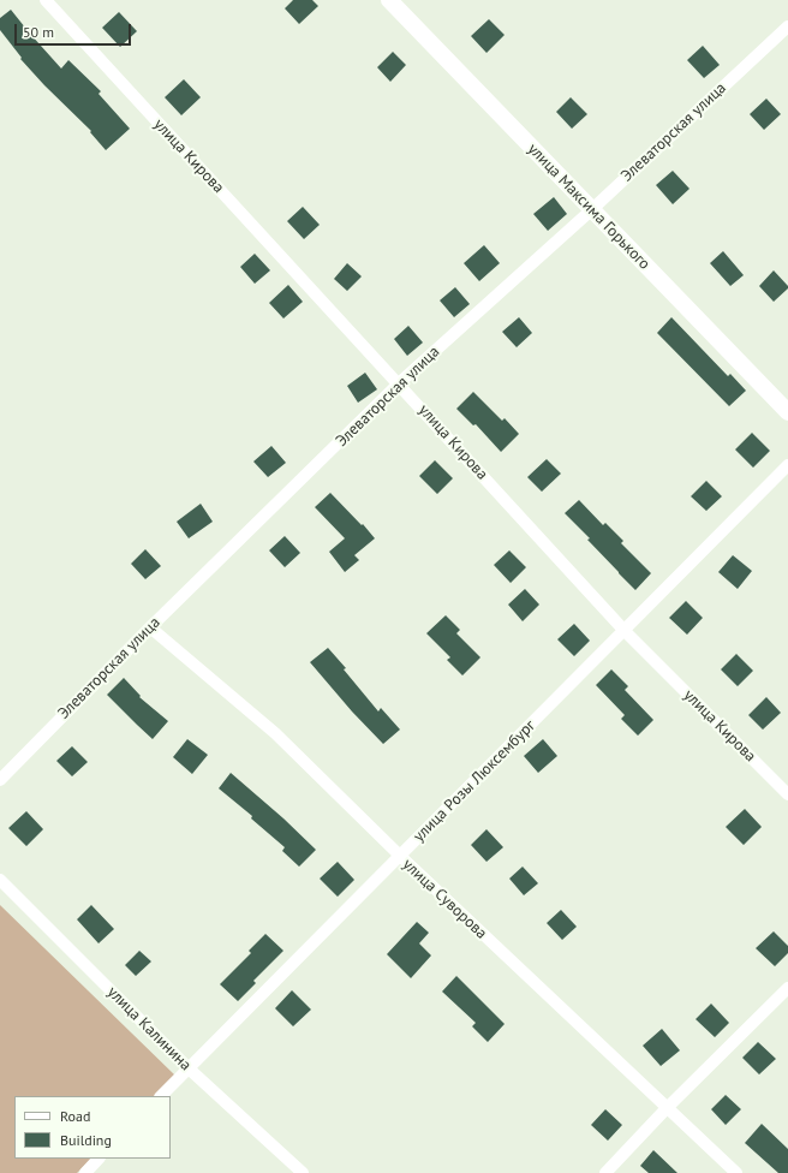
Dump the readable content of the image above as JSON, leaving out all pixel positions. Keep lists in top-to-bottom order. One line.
{"streets":{"street":["Элеваторская улица","улица Кирова","улица Максима Горького","улица Розы Люксембург","улица Суворова","улица Калинина"]},"crossings":[["Элеваторская улица","улица Кирова"],["Элеваторская улица","улица Максима Горького"],["Элеваторская улица","улица Суворова"],["улица Кирова","улица Розы Люксембург"],["улица Розы Люксембург","улица Суворова"],["улица Розы Люксембург","улица Калинина"]],"legend":["Road","Building"],"scale_bar":"50 m"}
